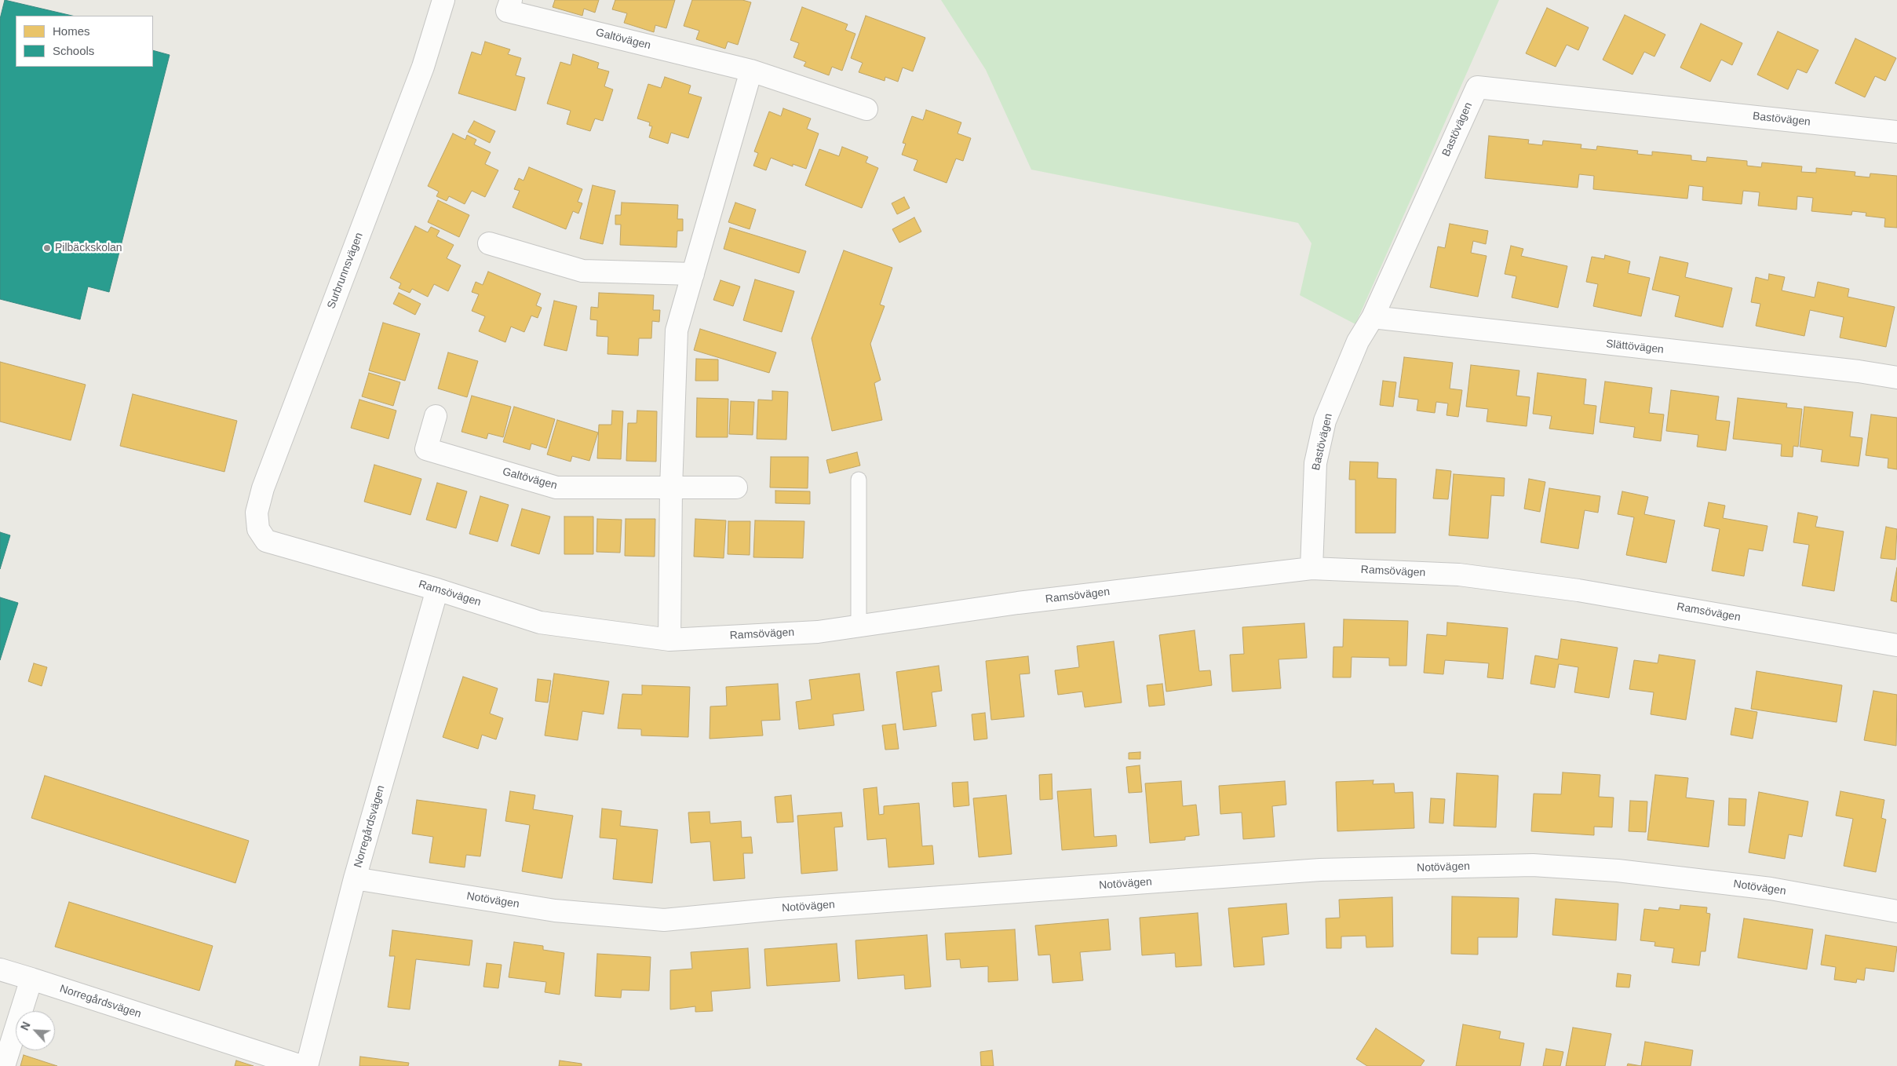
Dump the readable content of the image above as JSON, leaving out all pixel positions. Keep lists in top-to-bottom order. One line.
{"streets":{"street":["Galtövägen","Bastövägen","Surbrunnsvägen","Slättövägen","Ramsövägen","Norregårdsvägen","Notövägen"]},"crossings":[["Bastövägen","Slättövägen"],["Bastövägen","Ramsövägen"],["Surbrunnsvägen","Ramsövägen"],["Ramsövägen","Norregårdsvägen"],["Norregårdsvägen","Notövägen"]],"places":["Pilbäckskolan"],"legend":["Homes","Schools"],"north":"top left"}
